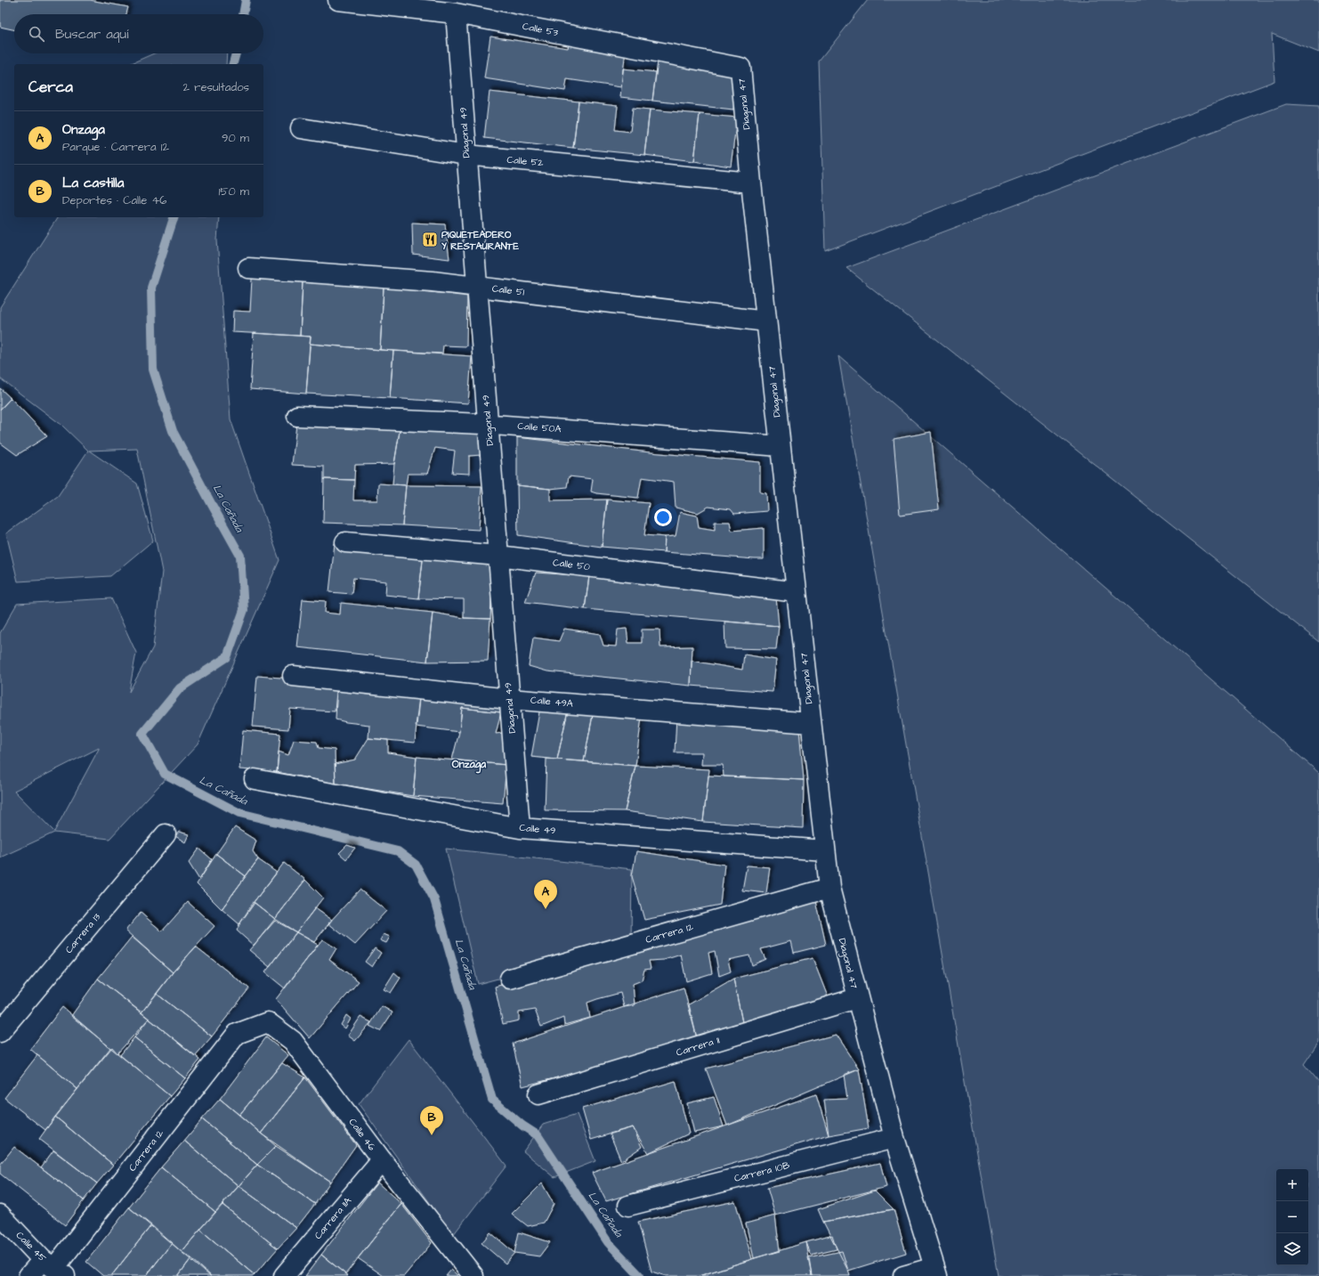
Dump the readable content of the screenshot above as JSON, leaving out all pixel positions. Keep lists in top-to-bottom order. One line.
{"streets":{"street":["Calle 53","Diagonal 47","Diagonal 49","Calle 52","Calle 51","Calle 50A","Calle 50","Calle 49A","Calle 49","Carrera 13","Carrera 12","Carrera 11","Calle 46","Carrera 10B","Carrera 11A","Calle 45"]},"crossings":[["Calle 53","Diagonal 47"],["Calle 53","Diagonal 49"],["Diagonal 47","Calle 52"],["Diagonal 47","Calle 51"],["Diagonal 47","Calle 50A"],["Diagonal 47","Calle 50"],["Diagonal 47","Calle 49A"],["Diagonal 47","Calle 49"],["Diagonal 47","Carrera 12"],["Diagonal 47","Carrera 11"],["Diagonal 47","Carrera 10B"],["Diagonal 49","Calle 52"],["Diagonal 49","Calle 51"],["Diagonal 49","Calle 50A"],["Diagonal 49","Calle 50"],["Diagonal 49","Calle 49A"],["Diagonal 49","Calle 49"],["Carrera 12","Calle 46"],["Carrera 12","Calle 45"],["Calle 46","Carrera 11A"]],"districts":["Onzaga"],"water":["La Cañada"],"places":{"restaurant":["PIQUETEADERO Y RESTAURANTE"]},"page":{"search":"Buscar aquí","heading":["Cerca","2 resultados"],"list":[{"mark":"A","name":"Onzaga","note":"Parque · Carrera 12","value":"90 m"},{"mark":"B","name":"La castilla","note":"Deportes · Calle 46","value":"150 m"}],"pins":["A","B"],"map_buttons":["+","−"]}}
